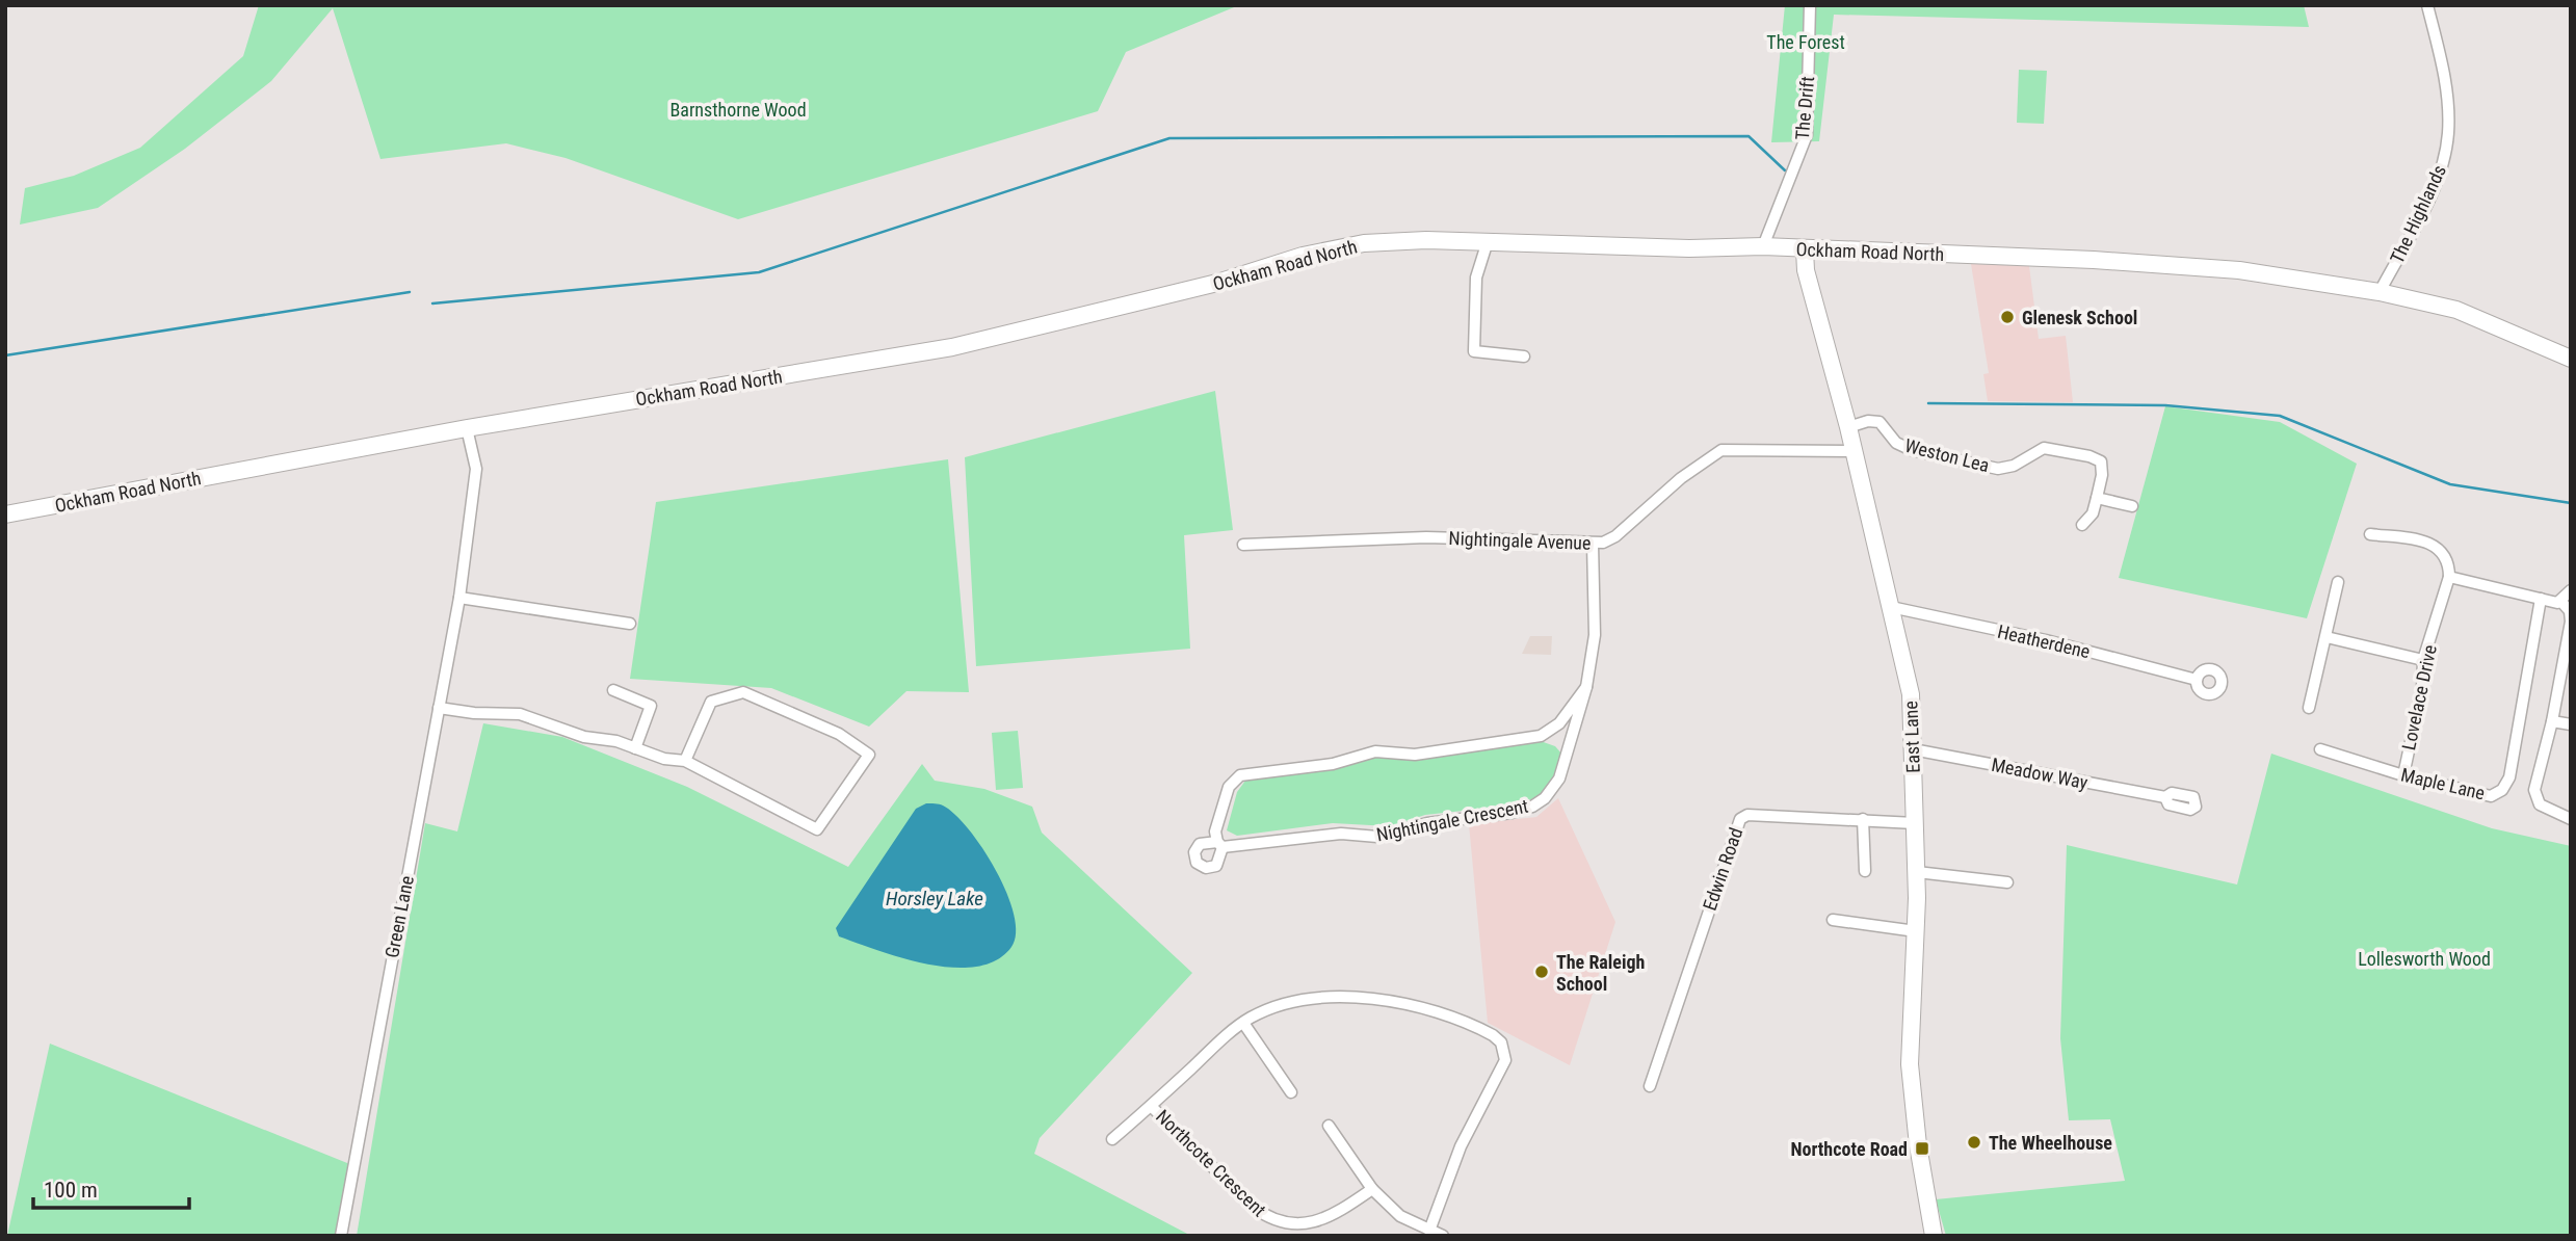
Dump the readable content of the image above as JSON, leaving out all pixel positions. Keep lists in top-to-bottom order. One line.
{"streets":{"main road":["Ockham Road North","East Lane"],"street":["The Drift","The Highlands","Weston Lea","Nightingale Avenue","Heatherdene","Lovelace Drive","Meadow Way","Maple Lane","Nightingale Crescent","Edwin Road","Green Lane","Northcote Crescent"]},"crossings":[["The Drift","Ockham Road North"],["The Highlands","Ockham Road North"],["Ockham Road North","East Lane"],["Ockham Road North","Green Lane"],["Weston Lea","East Lane"],["Nightingale Avenue","East Lane"],["Nightingale Avenue","Nightingale Crescent"],["Heatherdene","East Lane"],["Lovelace Drive","Maple Lane"],["East Lane","Meadow Way"],["East Lane","Edwin Road"]],"water":["Horsley Lake"],"parks":["The Forest","Barnsthorne Wood","Lollesworth Wood"],"places":{"other":["Glenesk School","The Raleigh School","The Wheelhouse"],"transit":["Northcote Road"]},"scale_bar":"100 m"}
